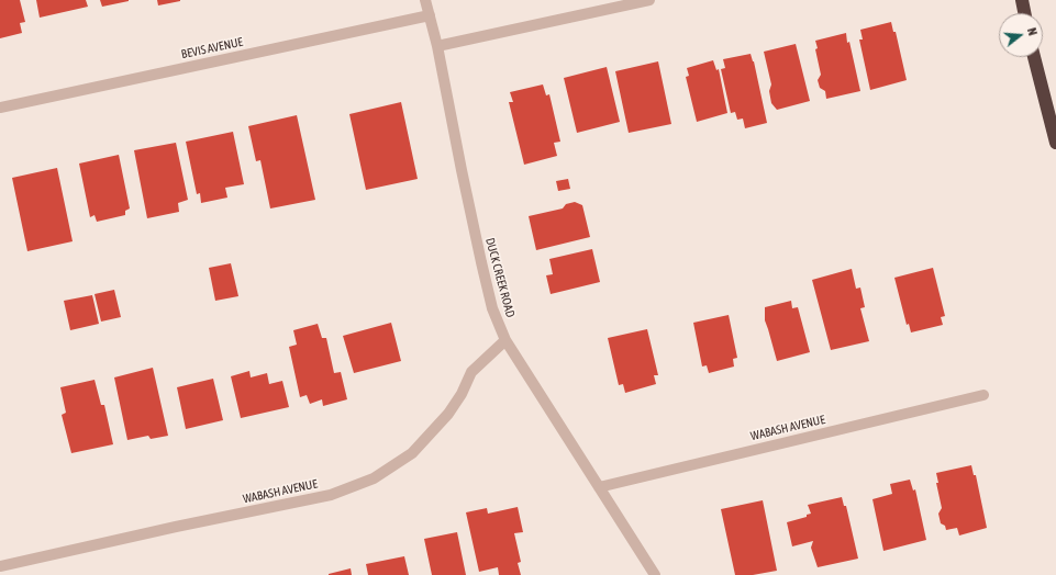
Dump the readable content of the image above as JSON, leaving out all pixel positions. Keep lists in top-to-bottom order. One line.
{"streets":{"street":["BEVIS AVENUE","DUCK CREEK ROAD","WABASH AVENUE"]},"crossings":[["BEVIS AVENUE","DUCK CREEK ROAD"],["DUCK CREEK ROAD","WABASH AVENUE"]],"north":"right"}
